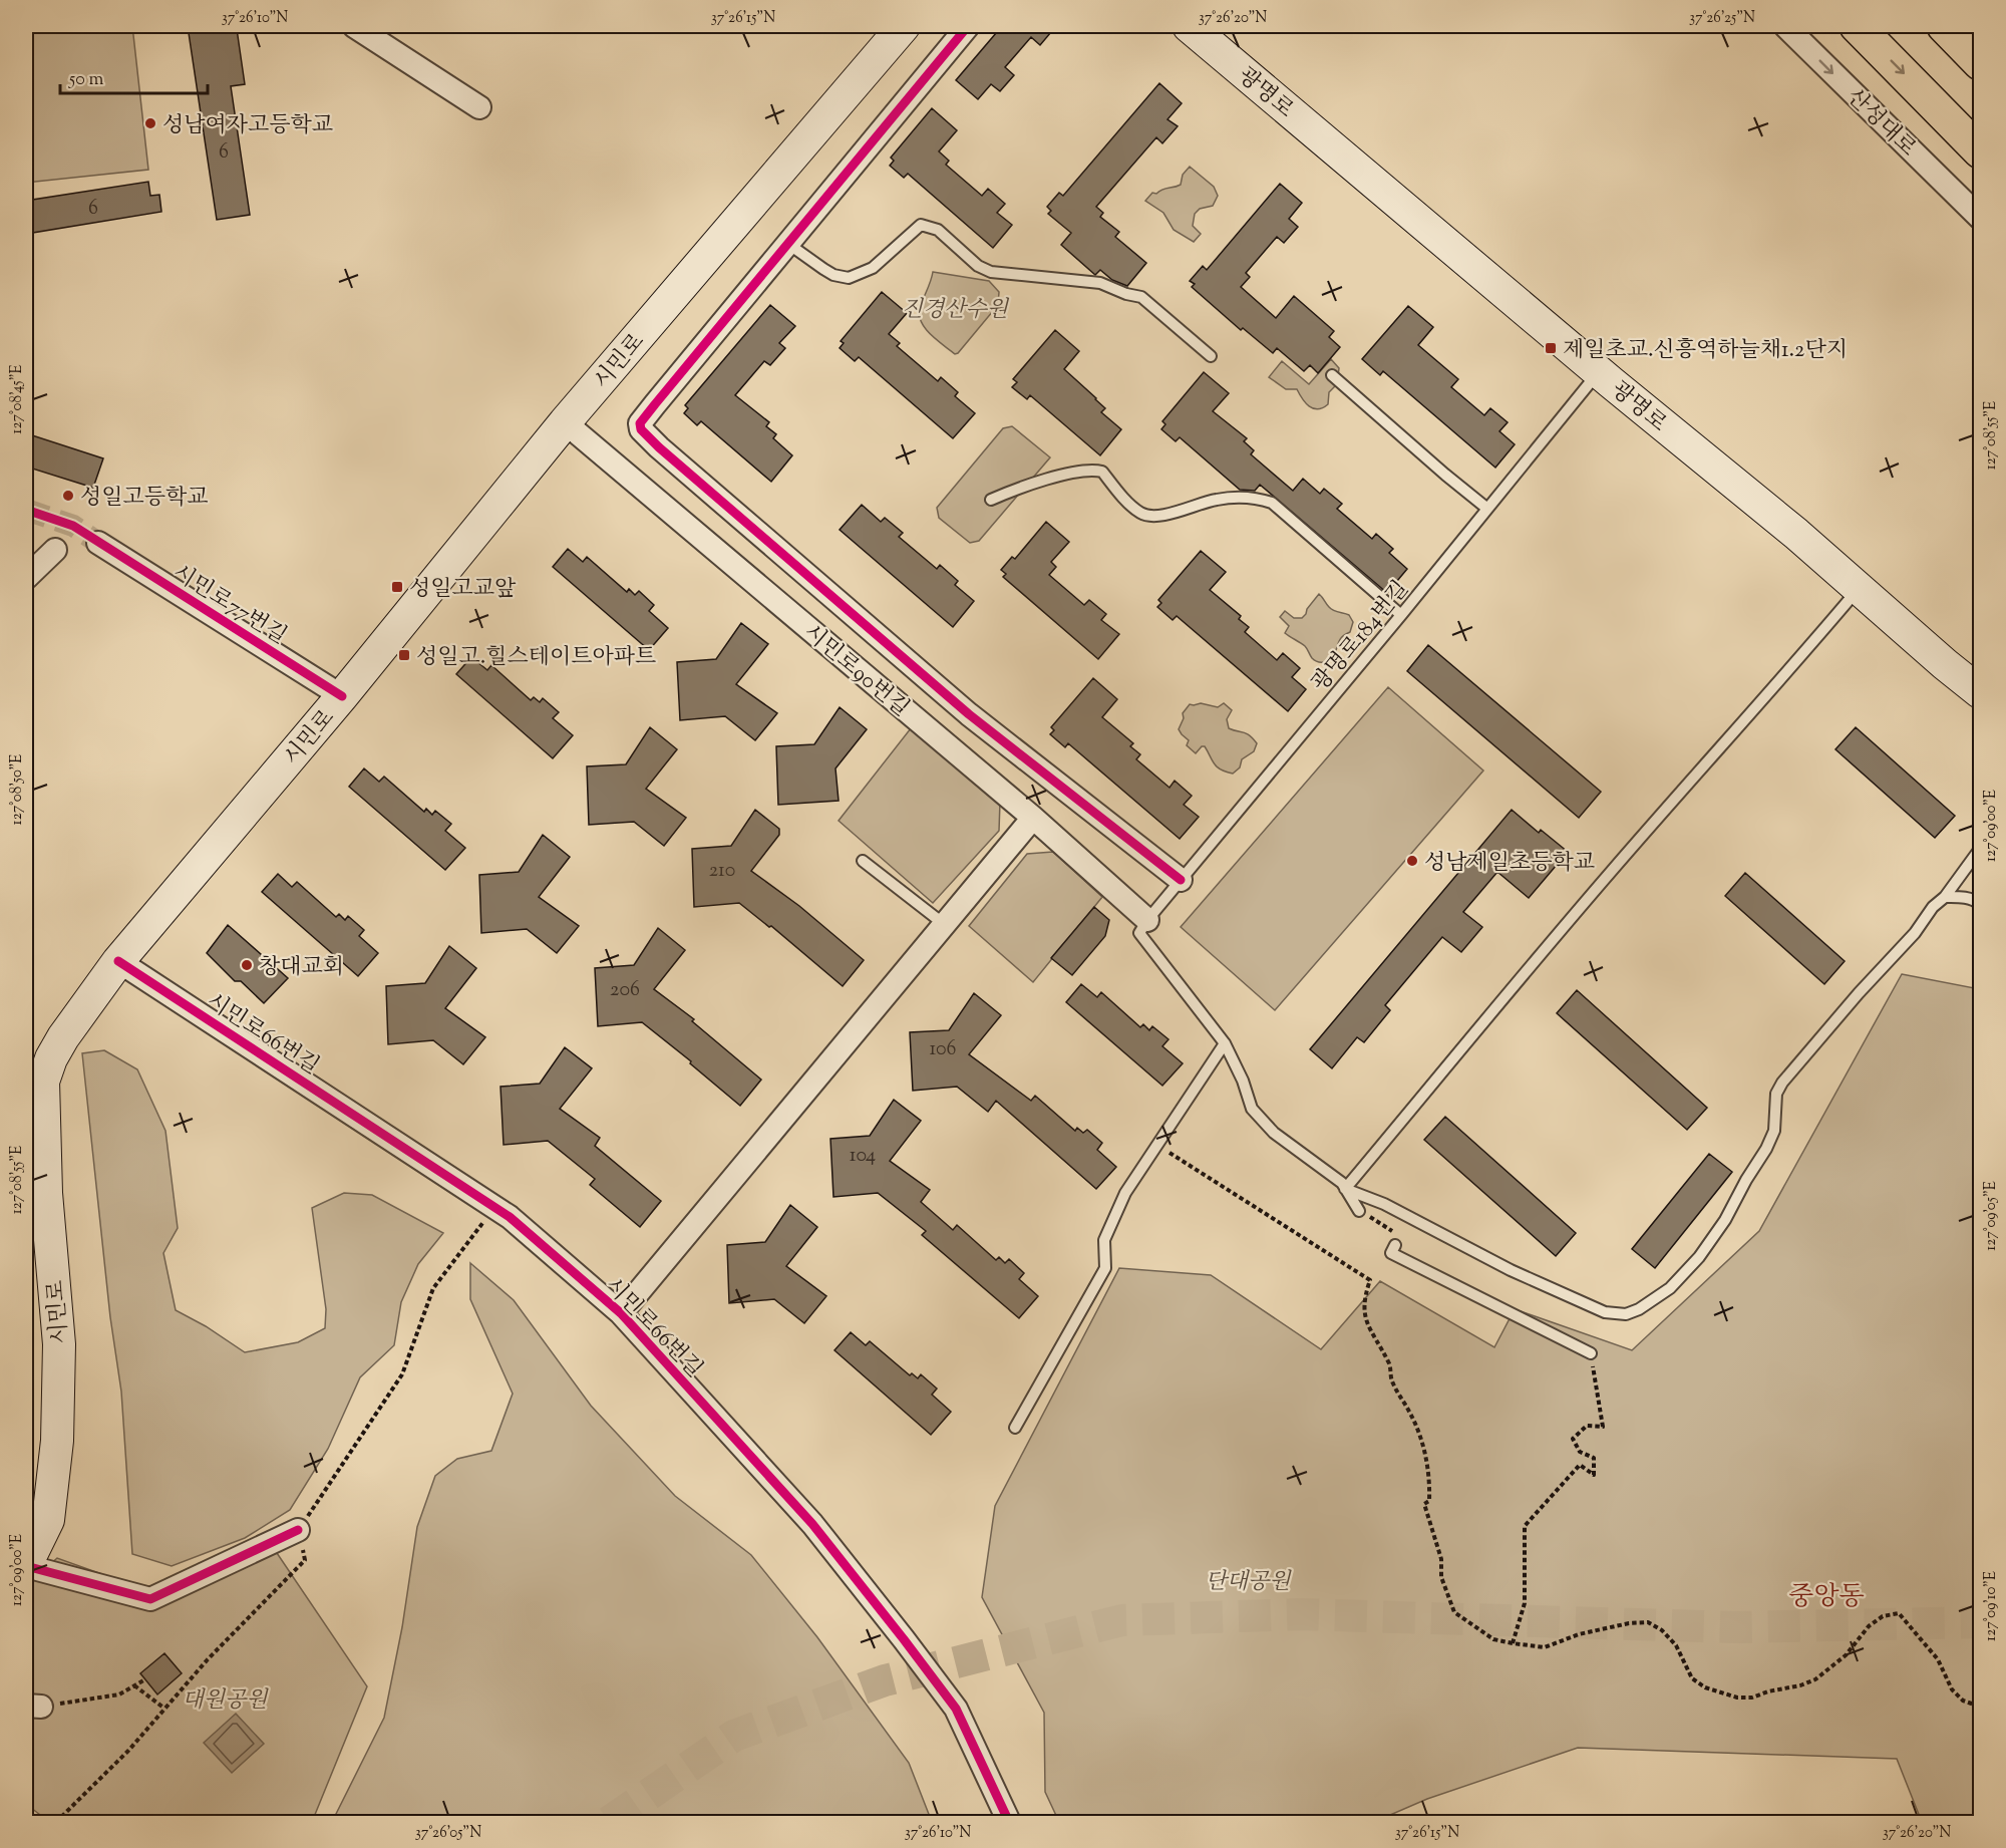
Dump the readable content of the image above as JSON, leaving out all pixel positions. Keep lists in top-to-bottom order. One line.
{"streets":{"main road":["광명로","시민로"],"street":["산성대로","시민로77번길","시민로90번길","시민로66번길"],"lane":["광명로184번길"]},"crossings":[["광명로","광명로184번길"],["시민로","시민로77번길"],["시민로","시민로90번길"],["시민로","시민로66번길"],["광명로184번길","시민로90번길"]],"one_way":["산성대로"],"districts":["중앙동"],"parks":["진경산수원","단대공원","대원공원"],"places":{"other":["성남여자고등학교","성일고등학교","성남제일초등학교","창대교회"],"transit":["제일초교.신흥역하늘채1.2단지","성일고교앞","성일고.힐스테이트아파트"]},"house_numbers":["6","6","210","206","106","104"],"scale_bar":"50 m","coordinates":["37°26'10\"N","37°26'15\"N","37°26'20\"N","37°26'25\"N","127°08'45\"E","127°08'55\"E","127°08'50\"E","127°09'00\"E","127°09'05\"E","127°09'10\"E","37°26'05\"N"]}
